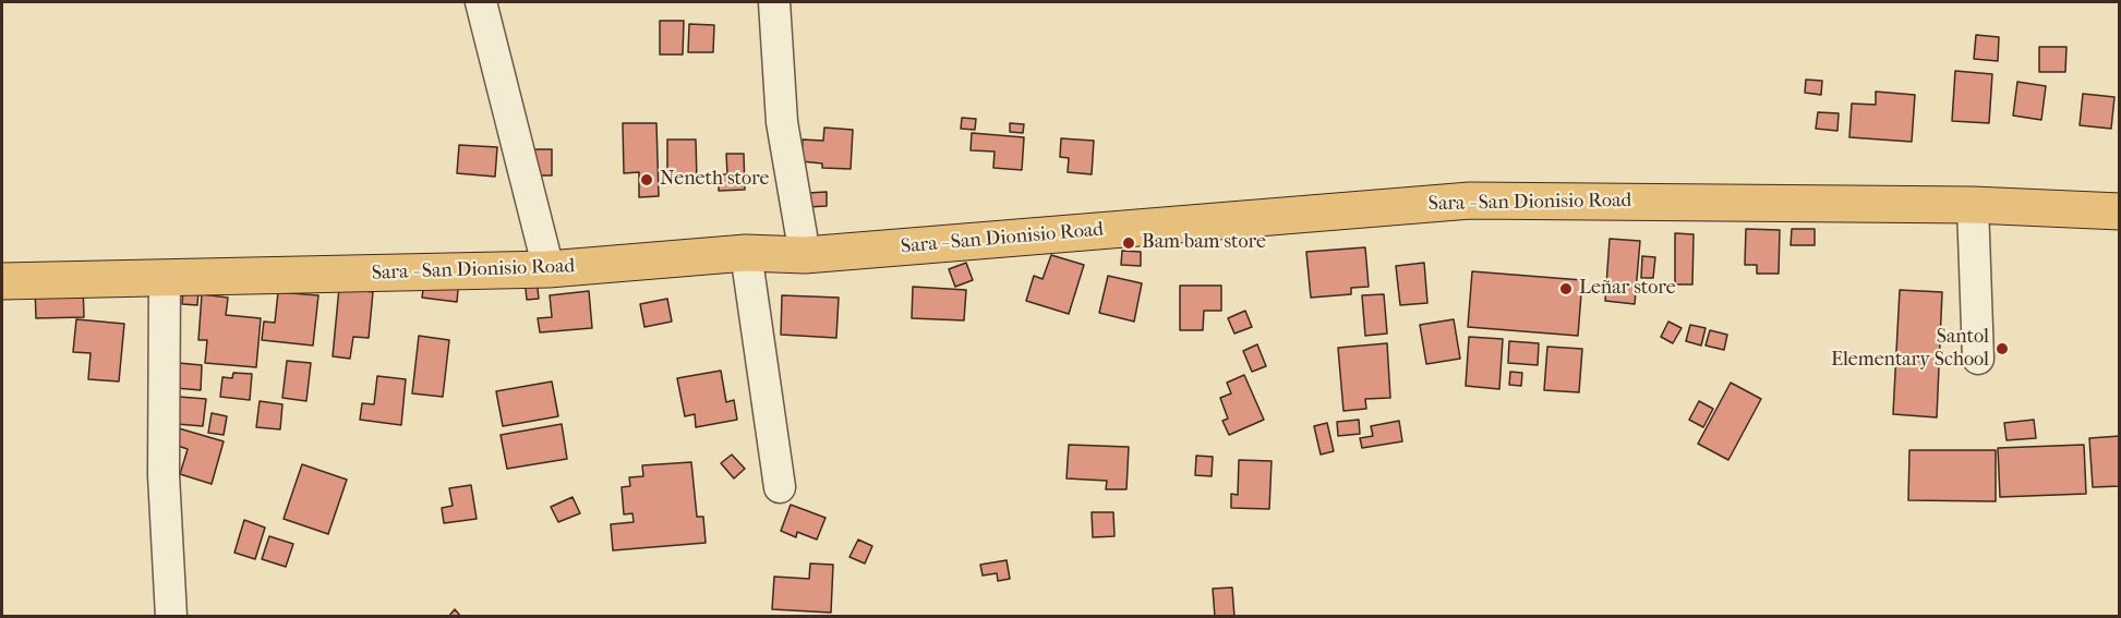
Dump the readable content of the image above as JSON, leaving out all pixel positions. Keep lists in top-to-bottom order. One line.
{"streets":{"main road":["Sara - San Dionisio Road"]},"places":["Neneth store","Bam bam store","Leñar store","Santol Elementary School"]}
